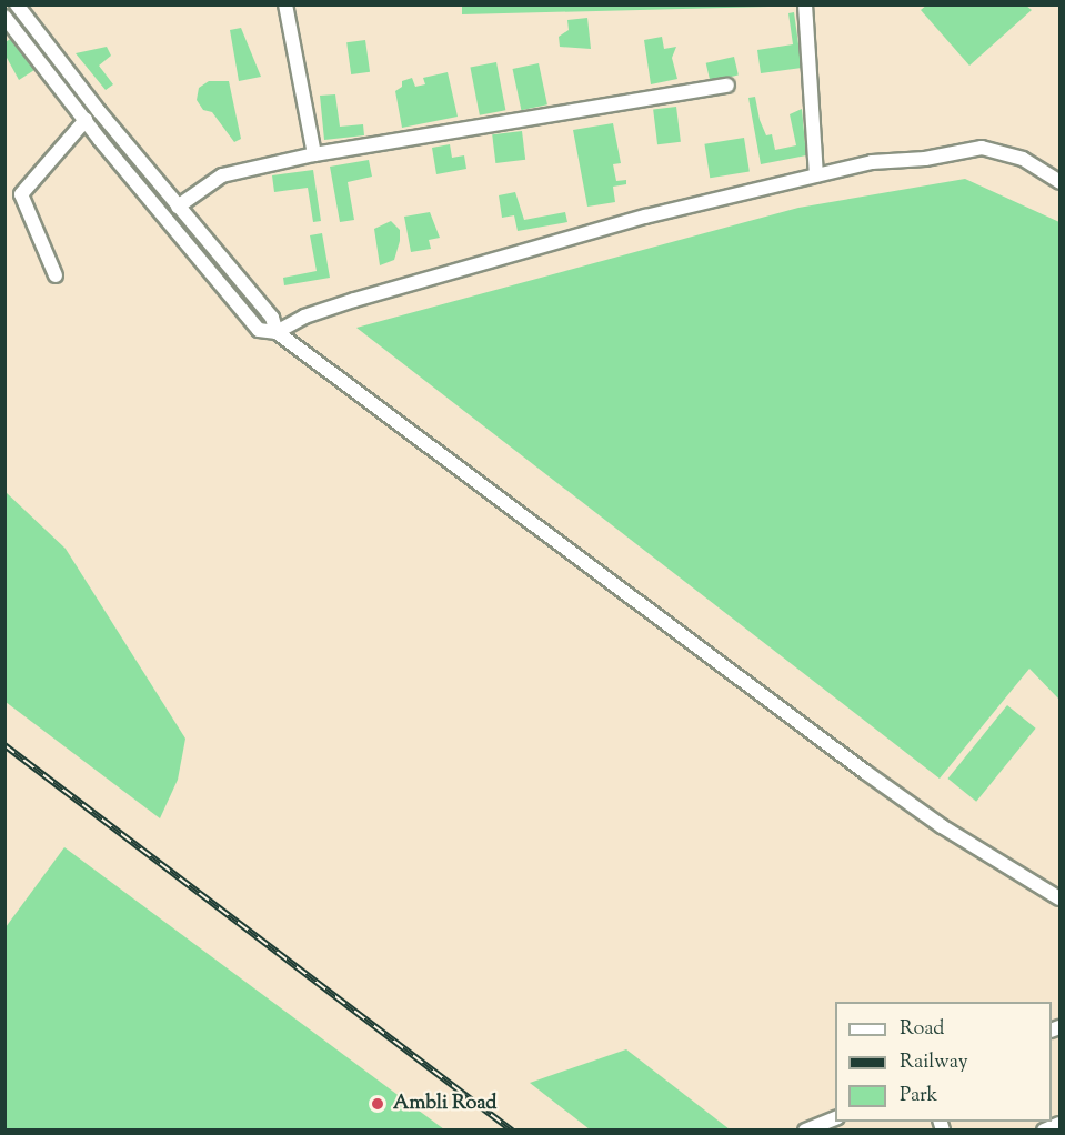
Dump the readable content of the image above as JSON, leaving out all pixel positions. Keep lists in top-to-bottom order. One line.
{"places":["Ambli Road"],"legend":["Road","Railway","Park"]}
